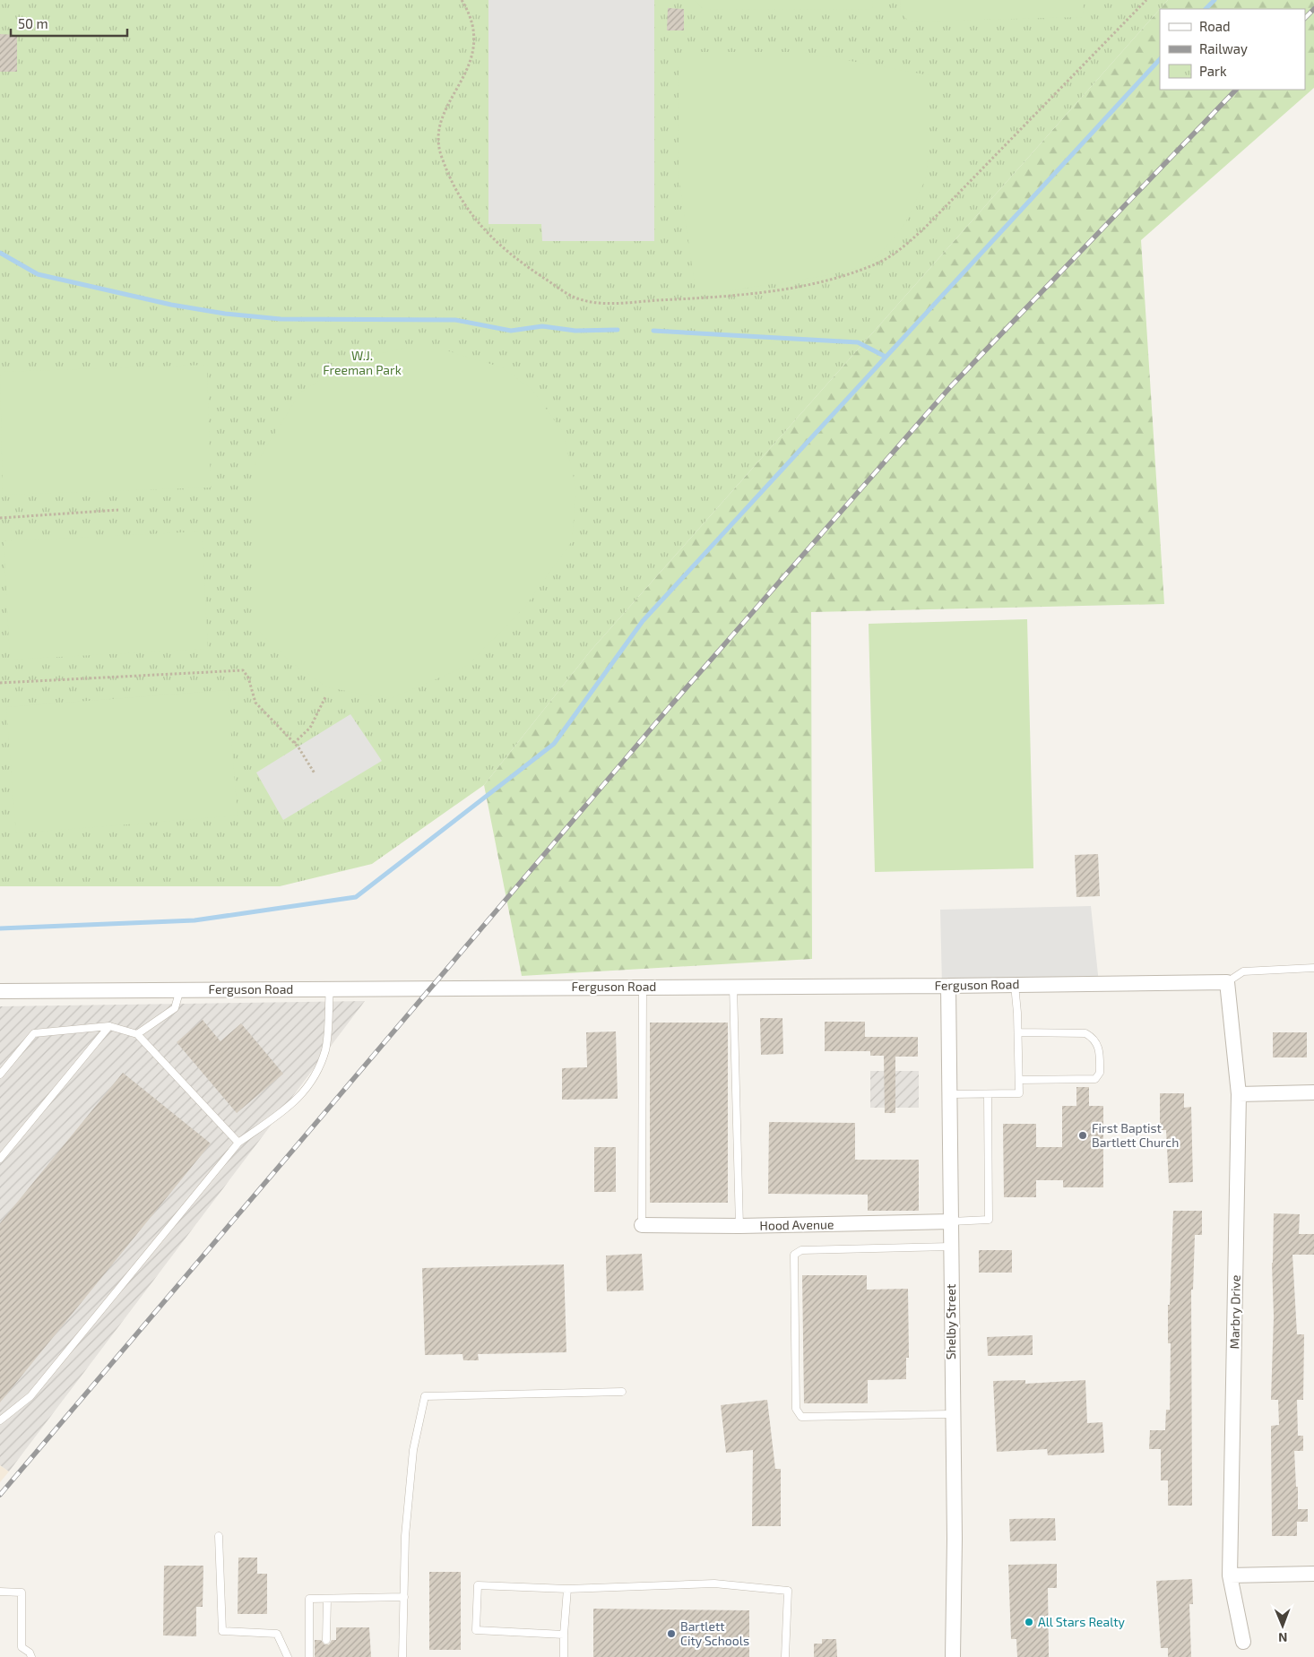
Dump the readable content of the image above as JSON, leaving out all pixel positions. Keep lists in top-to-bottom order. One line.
{"streets":{"street":["Ferguson Road","Hood Avenue","Marbry Drive","Shelby Street"]},"crossings":[["Ferguson Road","Marbry Drive"],["Ferguson Road","Shelby Street"],["Hood Avenue","Shelby Street"]],"parks":["W.J. Freeman Park"],"places":["First Baptist Bartlett Church","All Stars Realty","Bartlett City Schools"],"legend":["Road","Railway","Park"],"scale_bar":"50 m","north":"bottom"}
